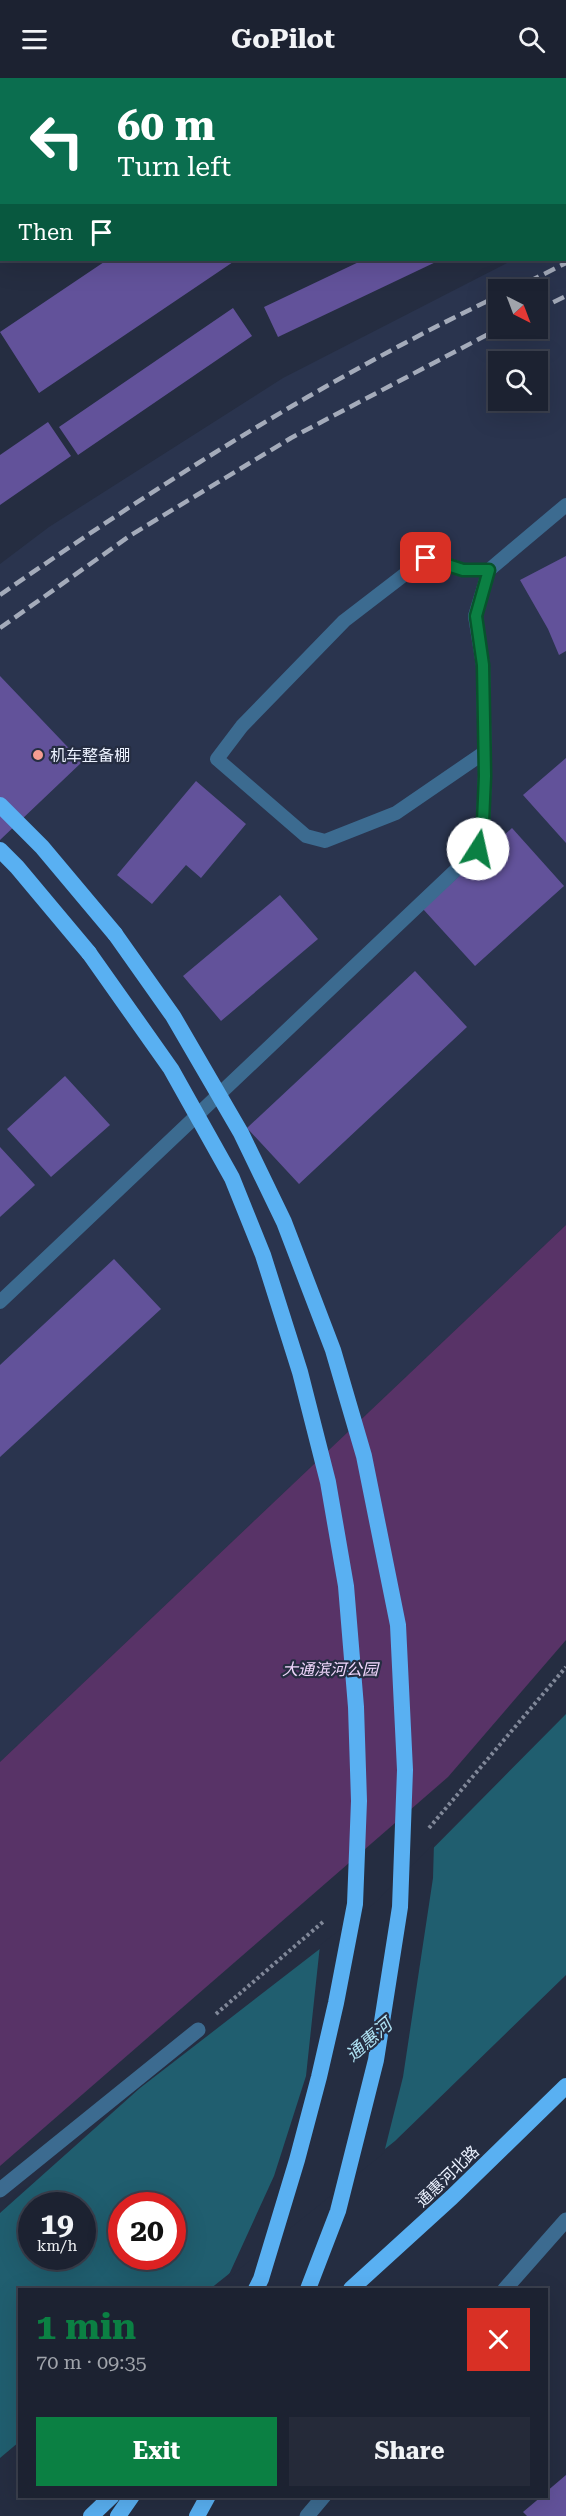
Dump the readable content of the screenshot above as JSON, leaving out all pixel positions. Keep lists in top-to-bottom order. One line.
{"streets":{"highway":["通惠河北路"]},"water":["通惠河"],"parks":["大通滨河公园"],"places":["机车整备棚"],"north":"bottom right","page":{"header":"GoPilot","turn":["60 m","Turn left"],"then":"Then","speed":"19 km/h","limit":"20","heading":["1 min","70 m · 09:35"],"buttons":["Exit","Share"]}}
